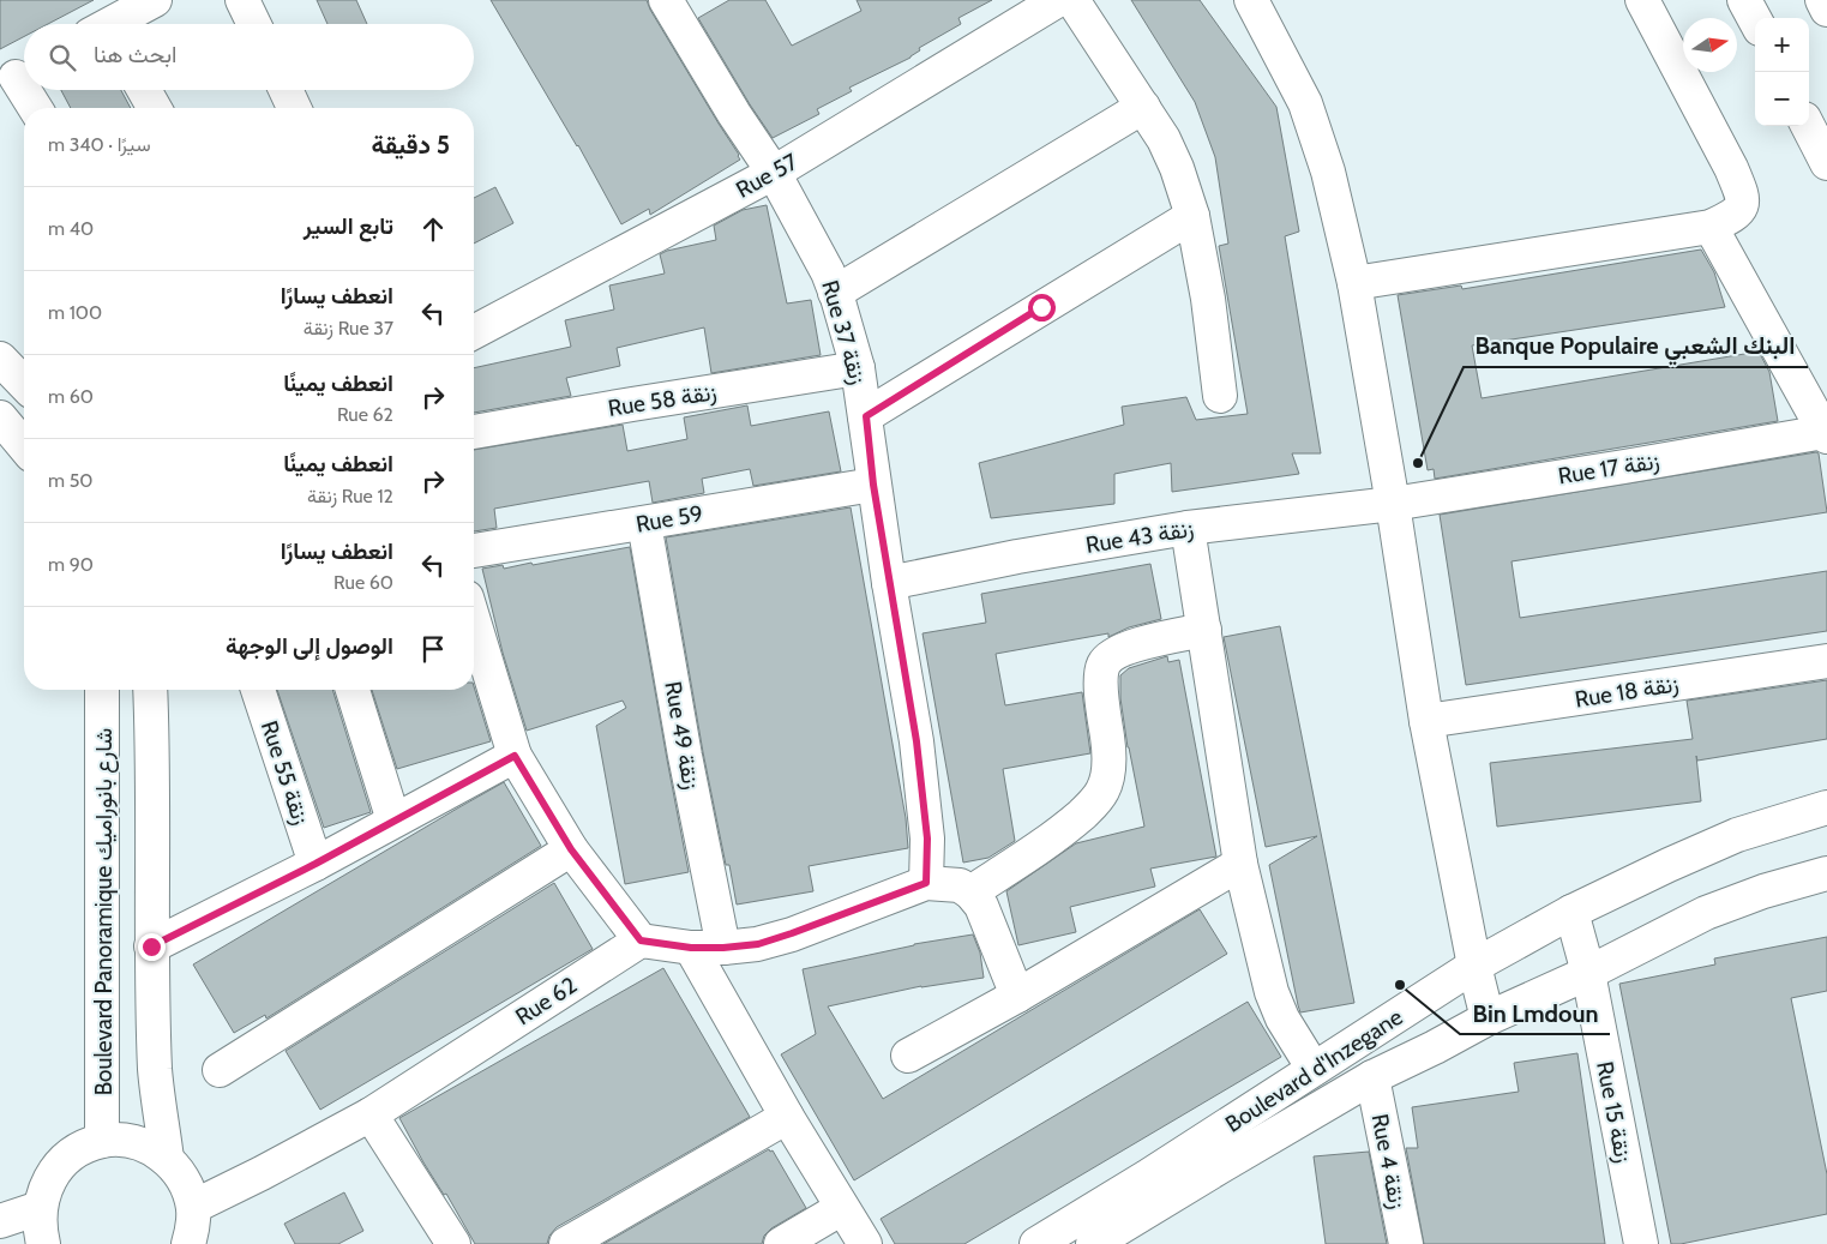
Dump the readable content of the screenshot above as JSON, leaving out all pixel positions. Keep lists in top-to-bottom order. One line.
{"streets":{"main road":["Rue 57","Rue 37 زنقة","Rue 58 زنقة","Rue 17 زنقة","Rue 59","Rue 43 زنقة","Rue 18 زنقة","Rue 49 زنقة","Rue 55 زنقة","Boulevard Panoramique شارع بانوراميك","Rue 62","Boulevard d'Inzegane","Rue 15 زنقة","Rue 4 زنقة"]},"crossings":[["Rue 57","Rue 37 زنقة"],["Rue 37 زنقة","Rue 58 زنقة"],["Rue 37 زنقة","Rue 59"],["Rue 37 زنقة","Rue 43 زنقة"],["Rue 17 زنقة","Rue 43 زنقة"],["Rue 59","Rue 49 زنقة"],["Boulevard d'Inzegane","Rue 15 زنقة"],["Boulevard d'Inzegane","Rue 4 زنقة"]],"places":["Banque Populaire البنك الشعبي","Bin Lmdoun"],"north":"right","page":{"map_buttons":["+","−"],"search":"ابحث هنا","heading":["5 دقيقة","سيرًا · 340 m"],"list":[["تابع السير","40 m"],["انعطف يسارًا","Rue 37 زنقة","100 m"],["انعطف يمينًا","Rue 62","60 m"],["انعطف يمينًا","Rue 12 زنقة","50 m"],["انعطف يسارًا","Rue 60","90 m"],"الوصول إلى الوجهة"]}}
